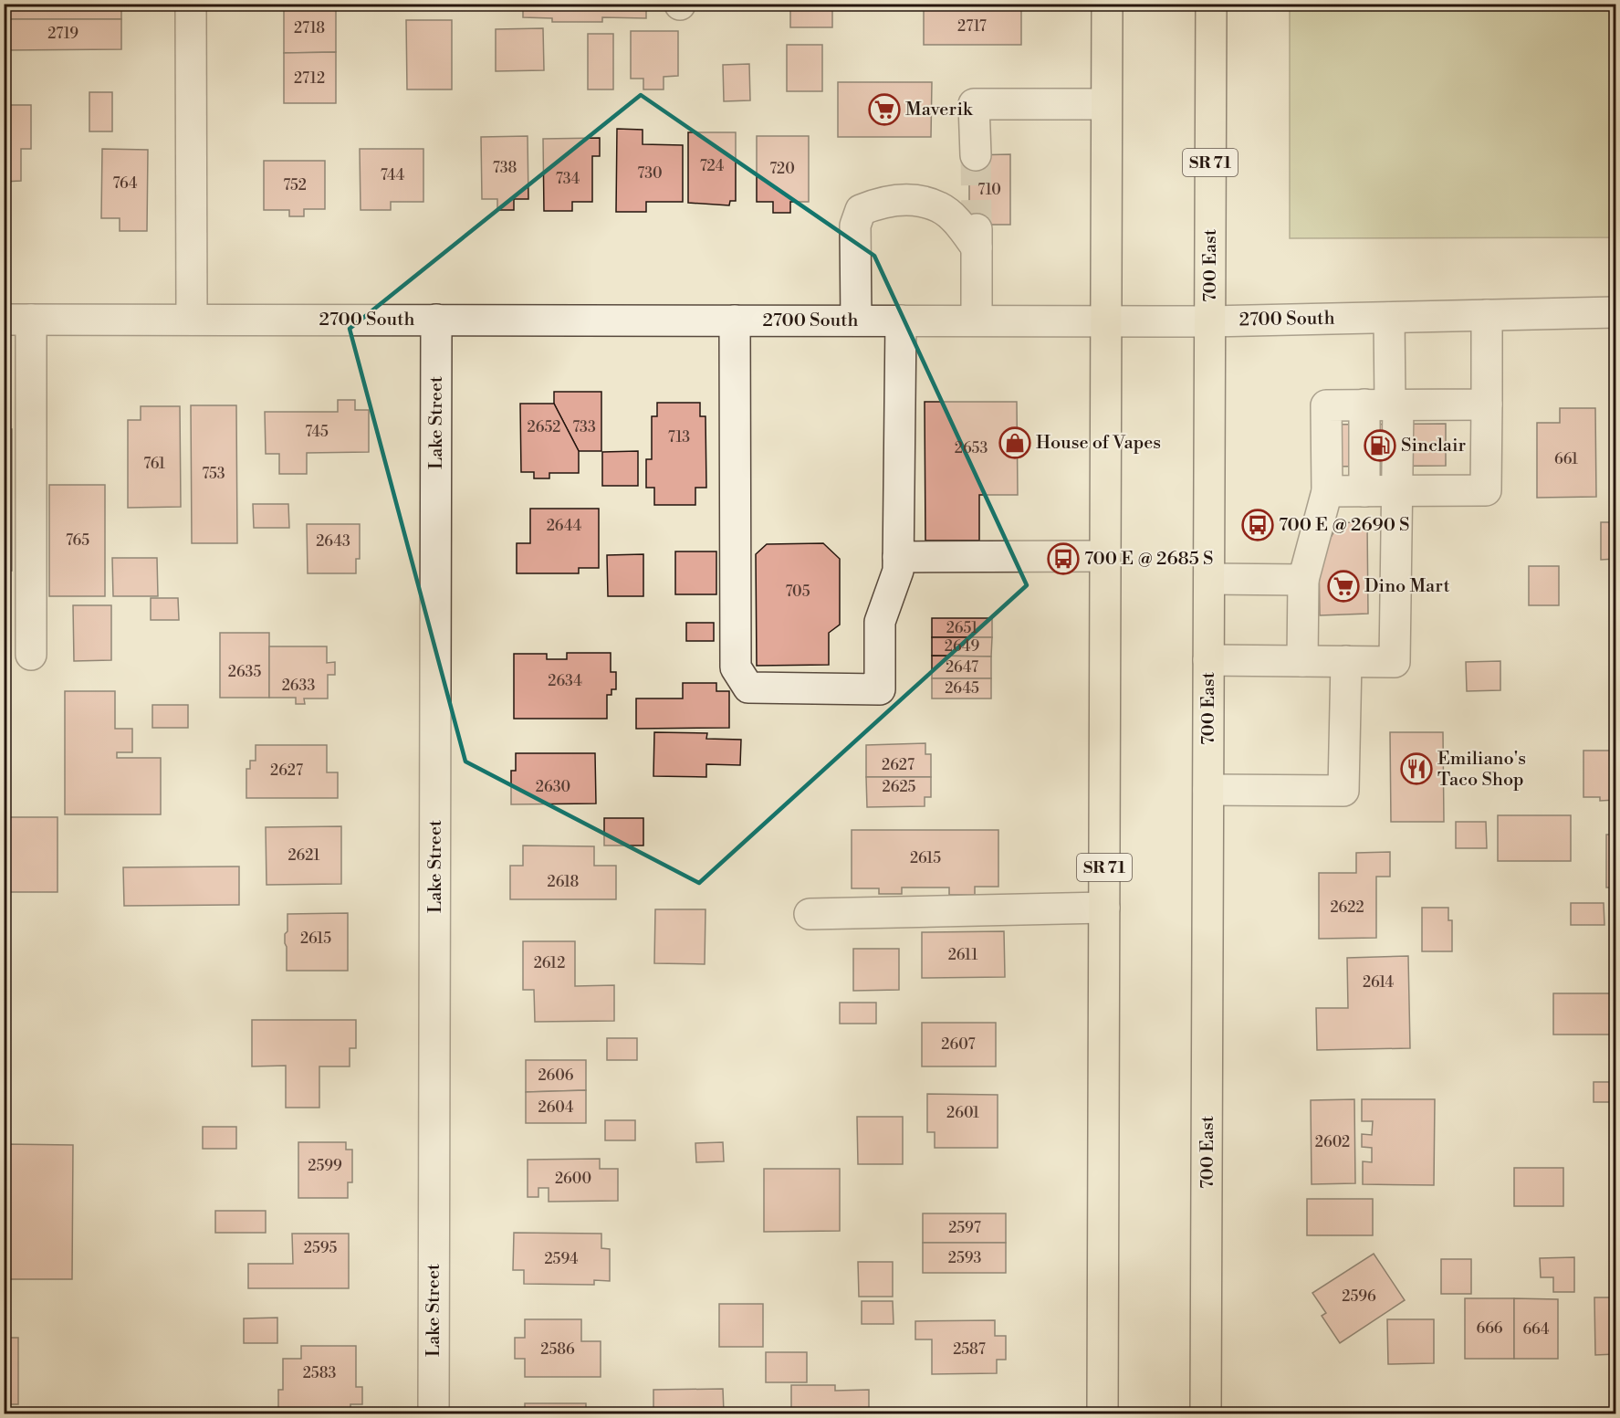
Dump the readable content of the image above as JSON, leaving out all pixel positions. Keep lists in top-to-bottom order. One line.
{"streets":{"main road":["SR 71","700 East"],"street":["2700 South","Lake Street"]},"crossings":[["SR 71","2700 South"],["700 East","2700 South"],["2700 South","Lake Street"]],"places":{"supermarket":["Maverik","Dino Mart"],"shop":["House of Vapes"],"fuel station":["Sinclair"],"bus stop":["700 E @ 2690 S","700 E @ 2685 S"],"restaurant":["Emiliano's Taco Shop"]},"house_numbers":["2717","2718","2719","2712","724","738","720","730","744","734","764","752","710","2652","733","745","713","2653","661","761","753","2644","765","2643","705","2651","2649","2647","2635","2634","2633","2645","2627","2627","2630","2625","2621","2615","2618","2622","2615","2611","2612","2614","2607","2606","2604","2601","2602","2599","2600","2597","2595","2593","2594","2596","666","664","2586","2587","2583"]}
